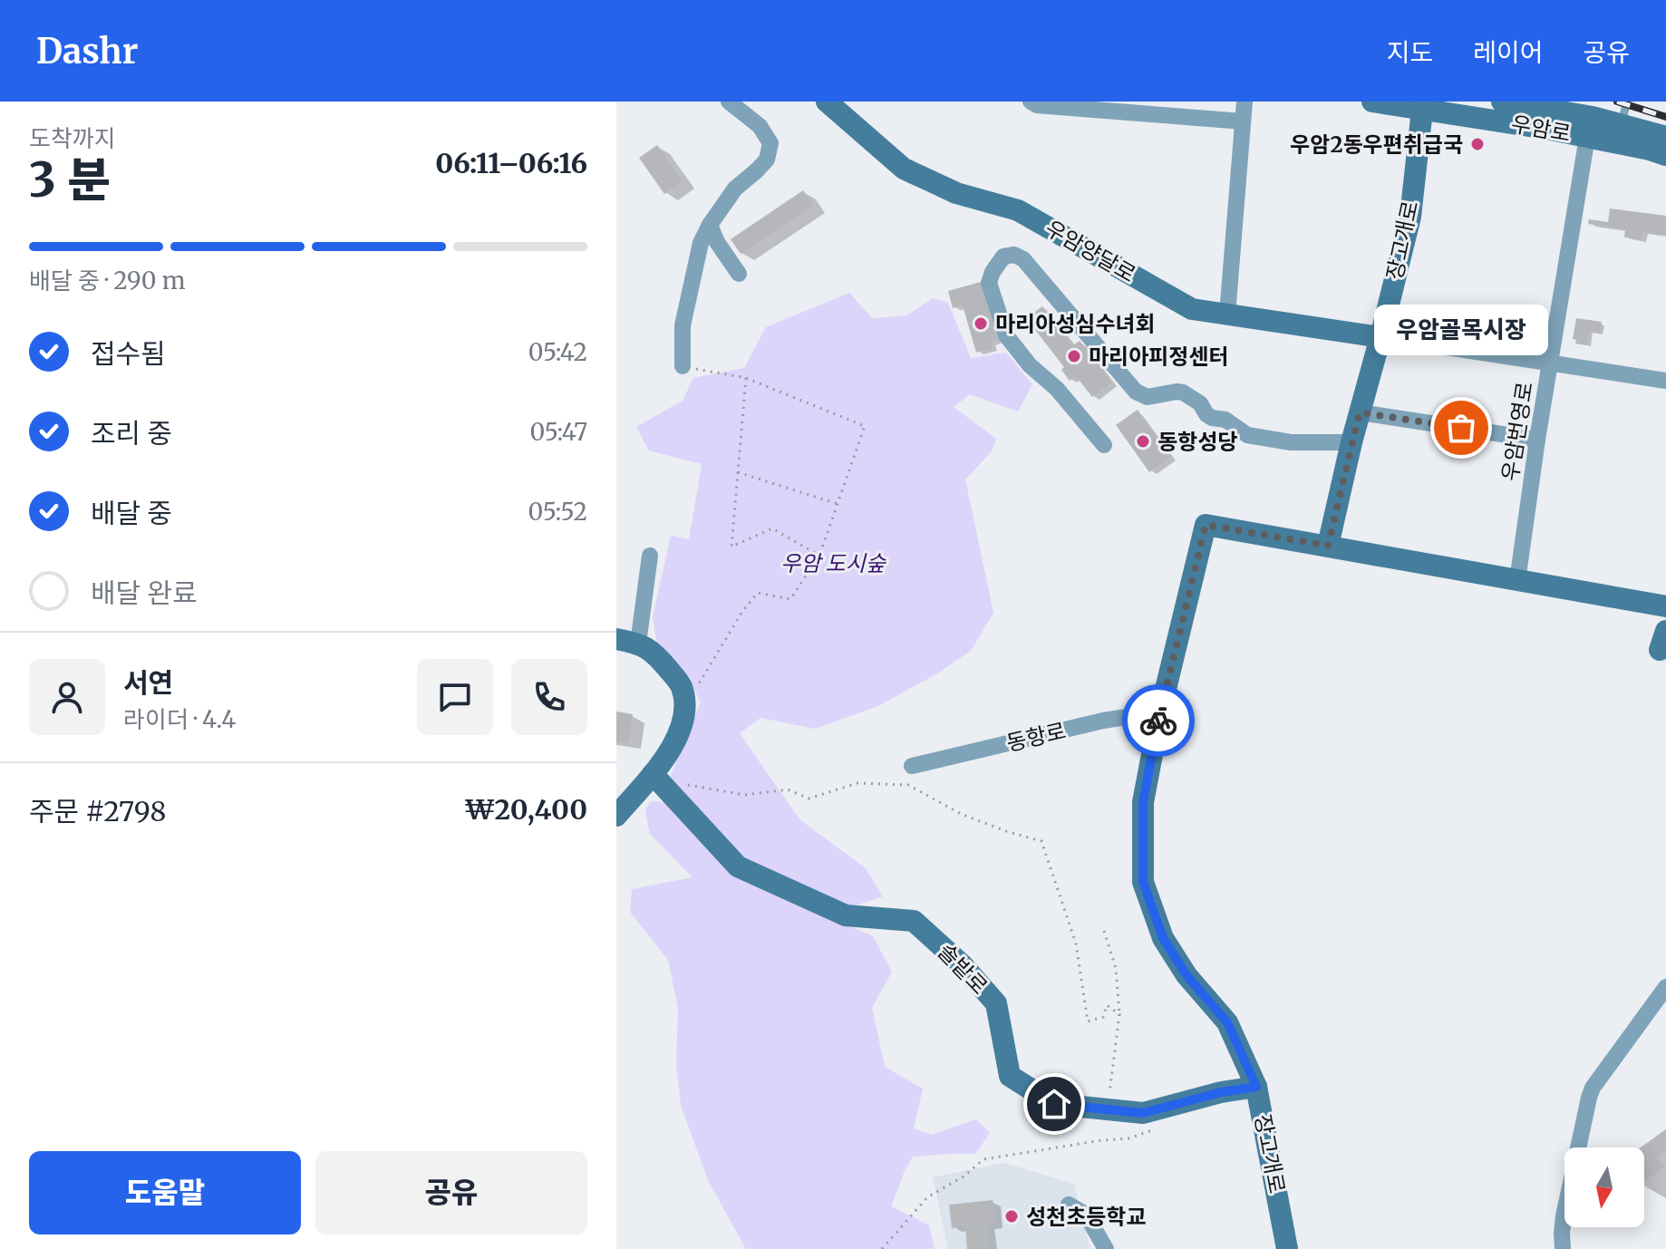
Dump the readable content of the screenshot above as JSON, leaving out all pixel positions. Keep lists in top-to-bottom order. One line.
{"streets":{"street":["우암로","장고개로","우암양달로","우암번영로","동항로","솔밭로"]},"crossings":[["우암로","장고개로"],["우암로","우암번영로"],["장고개로","우암양달로"],["장고개로","우암번영로"],["장고개로","동항로"],["장고개로","솔밭로"]],"parks":["우암 도시숲"],"places":["우암2동우편취급국","마리아성심수녀회","마리아피정센터","우암골목시장","동항성당","성천초등학교"],"north":"bottom","page":{"header":"Dashr","nav":["지도","레이어","공유"],"heading":["3 분","도착까지","06:11–06:16"],"panel":["서연","라이더 · 4.4","주문 #2798","₩20,400"],"bar":"배달 중 · 290 m","bubble":"우암골목시장","list":[["접수됨","05:42"],["조리 중","05:47"],["배달 중","05:52"],"배달 완료"],"buttons":["도움말","공유"]}}
